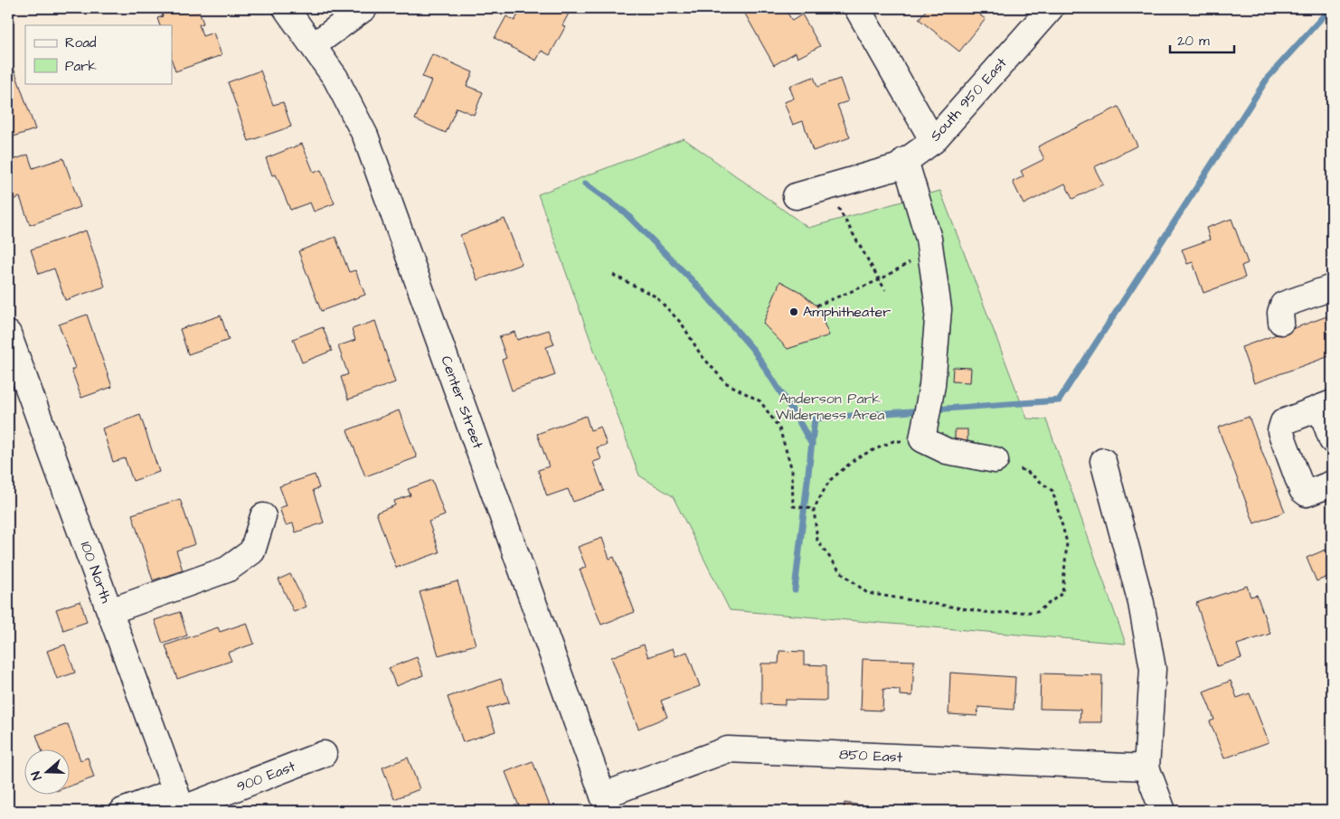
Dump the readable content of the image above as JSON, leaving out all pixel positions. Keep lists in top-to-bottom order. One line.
{"streets":{"street":["South 950 East","Center Street","100 North","850 East","900 East"]},"crossings":[["Center Street","850 East"],["100 North","900 East"]],"parks":["Anderson Park Wilderness Area"],"places":["Amphitheater"],"legend":["Road","Park"],"scale_bar":"20 m","north":"left"}
